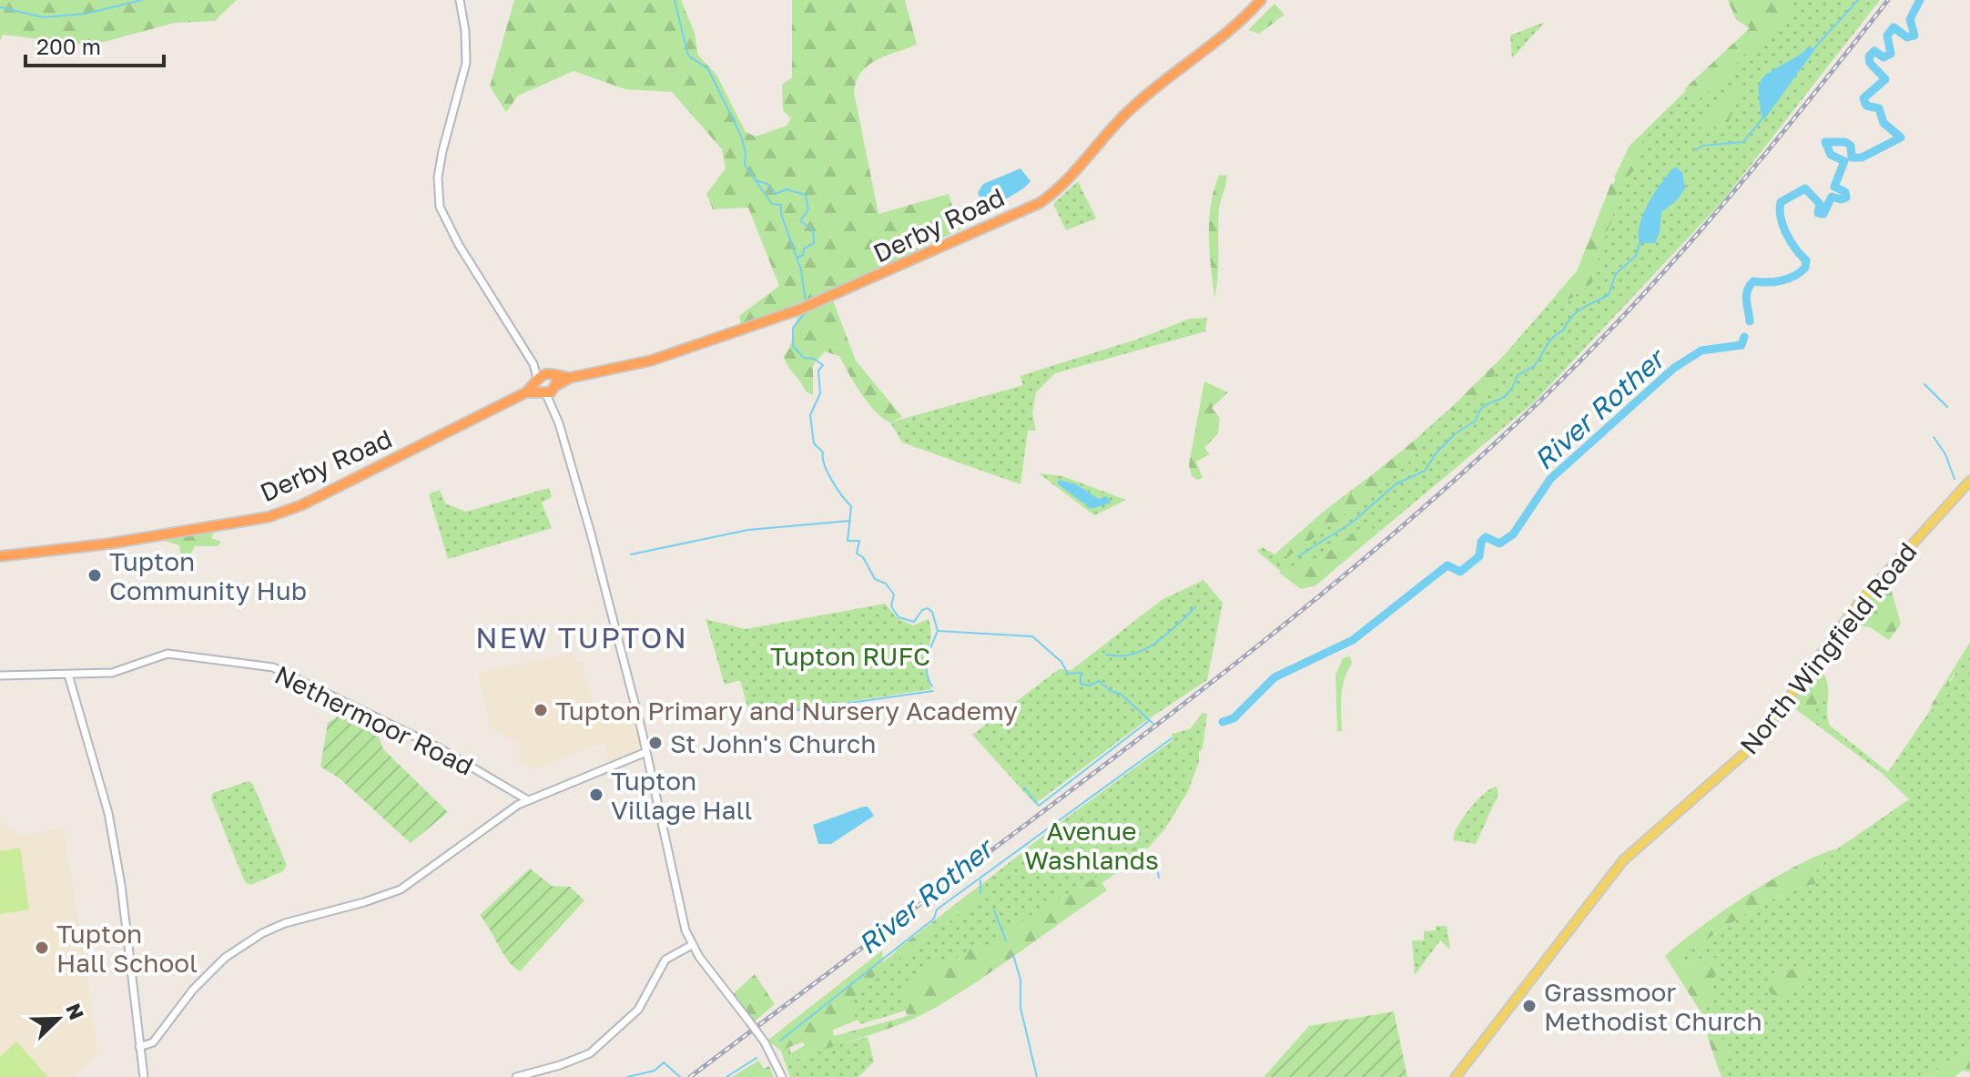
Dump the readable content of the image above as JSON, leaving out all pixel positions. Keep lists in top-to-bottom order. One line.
{"streets":{"highway":["Derby Road"],"main road":["North Wingfield Road"],"street":["Nethermoor Road"]},"districts":["NEW TUPTON"],"water":["River Rother"],"parks":["Tupton RUFC","Avenue Washlands"],"places":["Tupton Community Hub","Tupton Primary and Nursery Academy","St John's Church","Tupton Village Hall","Tupton Hall School","Grassmoor Methodist Church"],"scale_bar":"200 m","north":"top right"}
